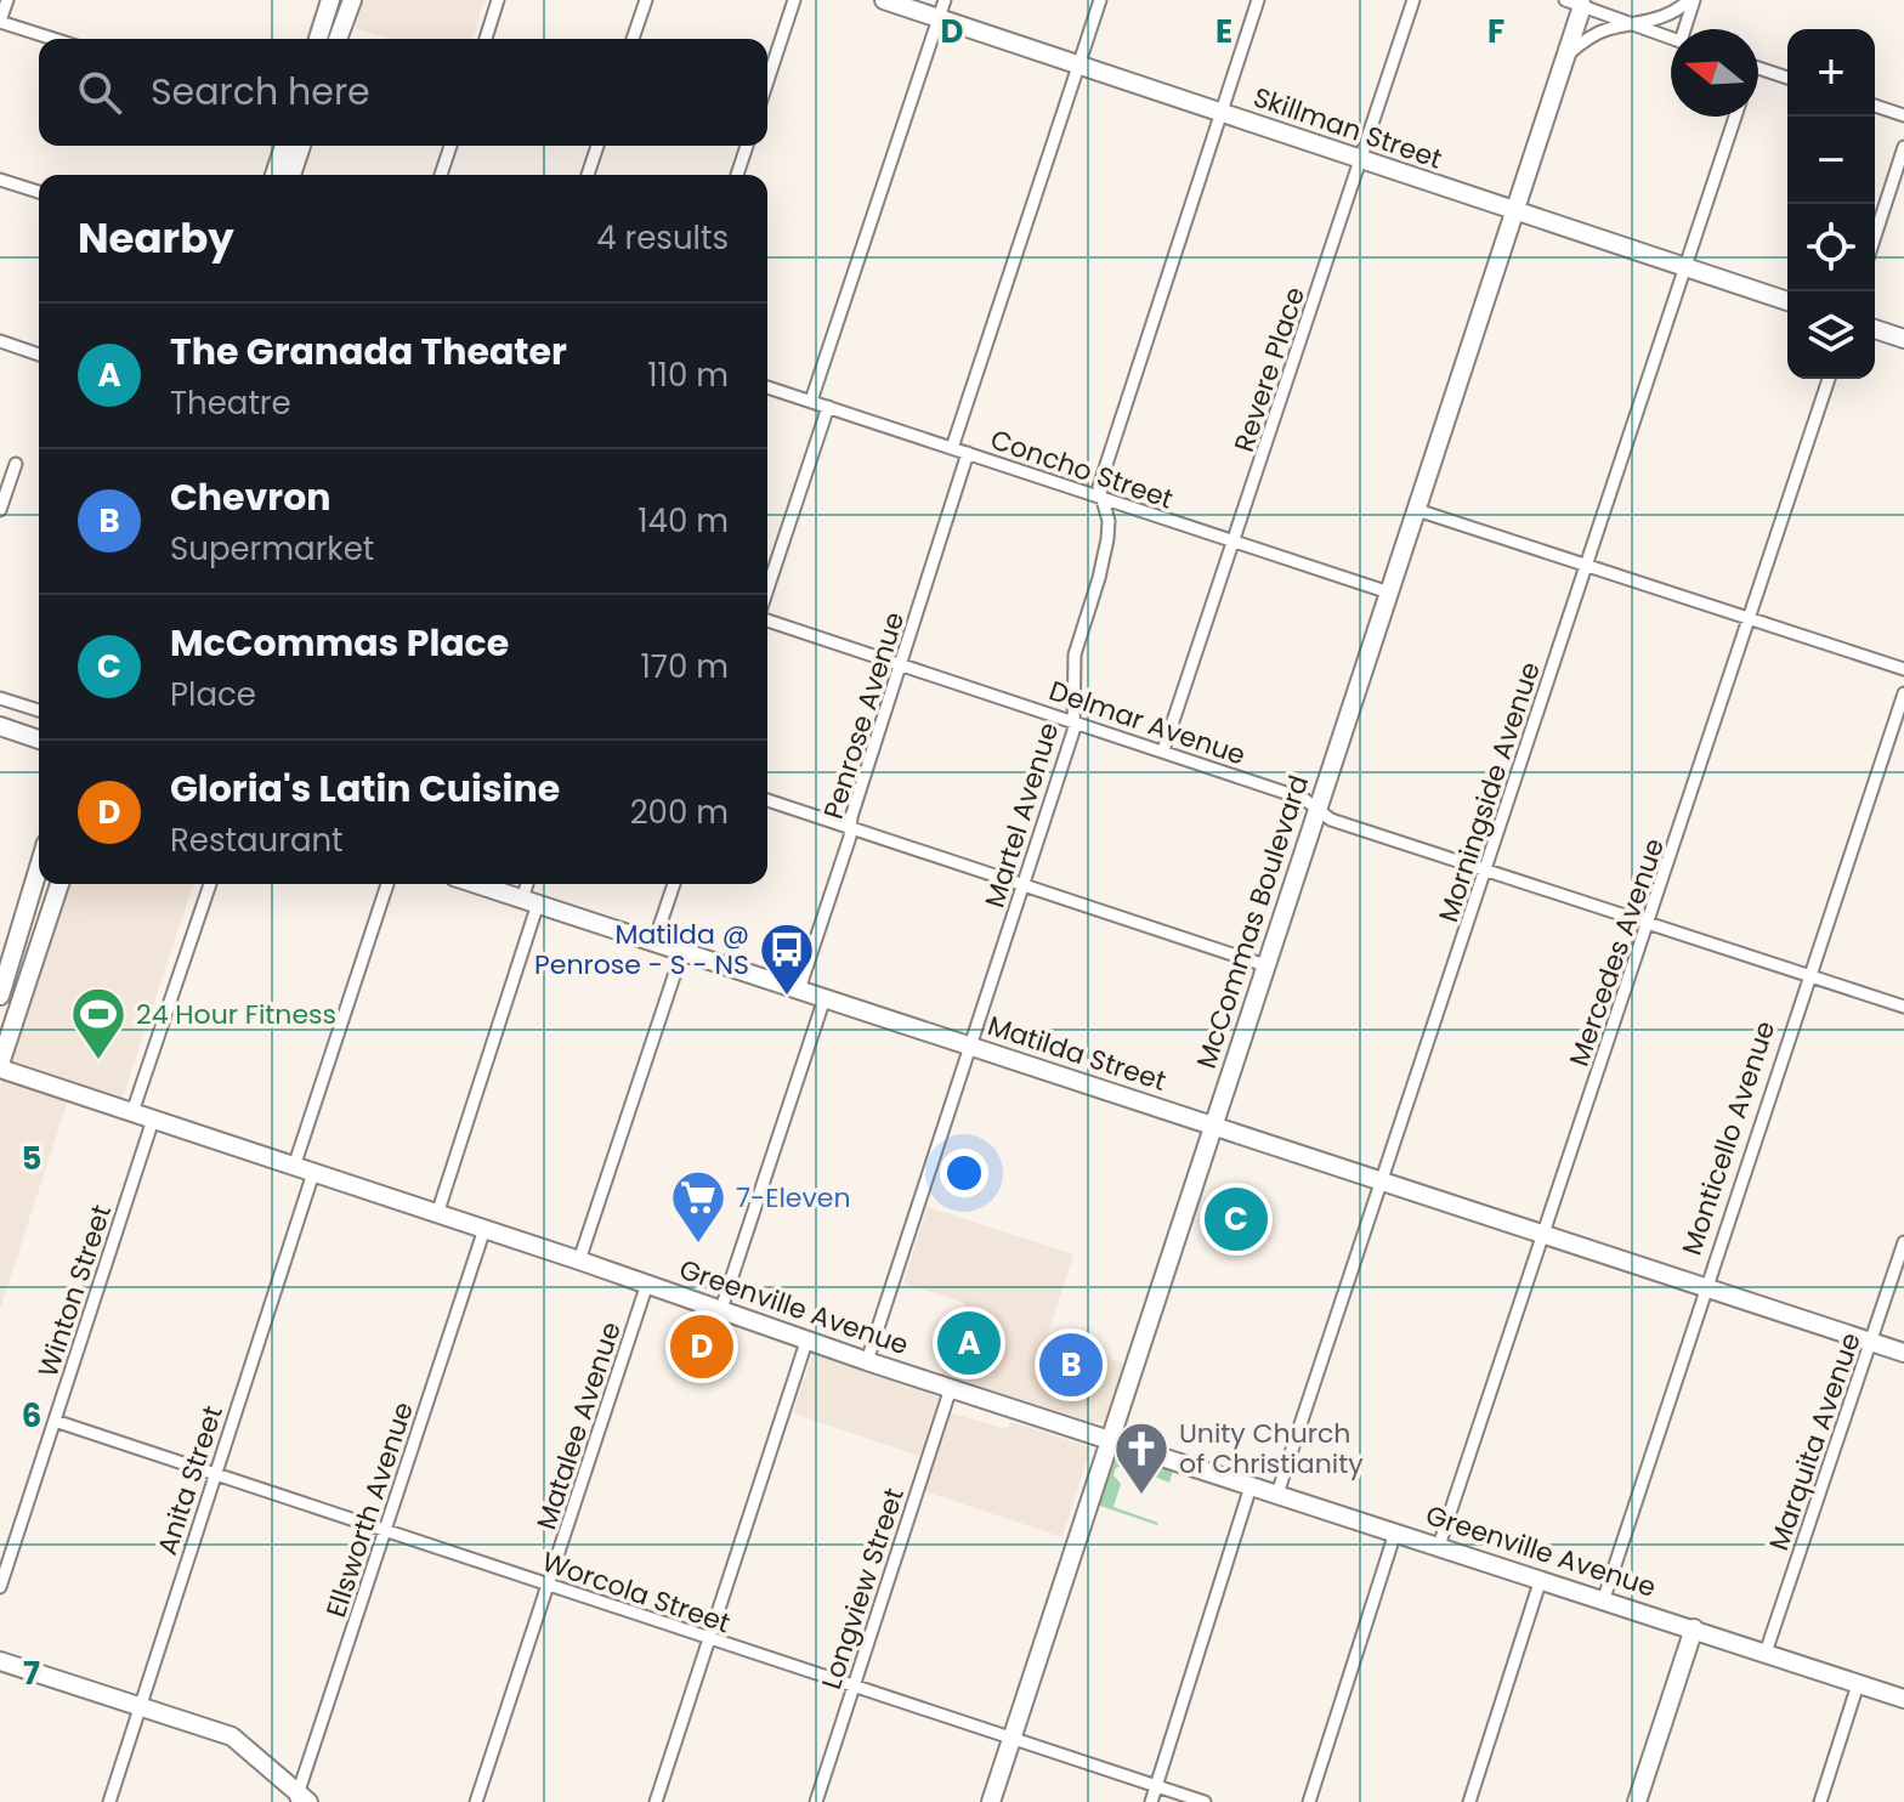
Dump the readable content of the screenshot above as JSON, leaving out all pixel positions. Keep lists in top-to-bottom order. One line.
{"streets":{"street":["Skillman Street","Revere Place","Concho Street","Penrose Avenue","Delmar Avenue","Morningside Avenue","Martel Avenue","McCommas Boulevard","Mercedes Avenue","Matilda Street","Monticello Avenue","Winton Street","Greenville Avenue","Matalee Avenue","Marquita Avenue","Anita Street","Ellsworth Avenue","Longview Street","Worcola Street"]},"crossings":[["Skillman Street","Revere Place"],["Skillman Street","Morningside Avenue"],["Skillman Street","Martel Avenue"],["Skillman Street","McCommas Boulevard"],["Revere Place","Concho Street"],["Revere Place","Delmar Avenue"],["Concho Street","Penrose Avenue"],["Concho Street","Martel Avenue"],["Concho Street","McCommas Boulevard"],["Penrose Avenue","Delmar Avenue"],["Penrose Avenue","Matilda Street"],["Delmar Avenue","Morningside Avenue"],["Delmar Avenue","Martel Avenue"],["Delmar Avenue","McCommas Boulevard"],["Delmar Avenue","Mercedes Avenue"],["Delmar Avenue","Monticello Avenue"],["Morningside Avenue","Matilda Street"],["Morningside Avenue","Greenville Avenue"],["Martel Avenue","Matilda Street"],["Martel Avenue","Greenville Avenue"],["McCommas Boulevard","Matilda Street"],["McCommas Boulevard","Greenville Avenue"],["McCommas Boulevard","Worcola Street"],["Mercedes Avenue","Matilda Street"],["Mercedes Avenue","Greenville Avenue"],["Matilda Street","Monticello Avenue"],["Matilda Street","Marquita Avenue"],["Monticello Avenue","Greenville Avenue"],["Winton Street","Greenville Avenue"],["Winton Street","Worcola Street"],["Greenville Avenue","Matalee Avenue"],["Greenville Avenue","Marquita Avenue"],["Greenville Avenue","Anita Street"],["Greenville Avenue","Ellsworth Avenue"],["Greenville Avenue","Longview Street"],["Matalee Avenue","Worcola Street"],["Anita Street","Worcola Street"],["Ellsworth Avenue","Worcola Street"],["Longview Street","Worcola Street"]],"places":{"bus stop":["Matilda @ Penrose - S - NS"],"sports":["24 Hour Fitness"],"supermarket":["7-Eleven"],"church":["Unity Church of Christianity"]},"north":"left","page":{"map_buttons":["+","−"],"search":"Search here","heading":["Nearby","4 results"],"list":[{"mark":"A","name":"The Granada Theater","note":"Theatre","value":"110 m"},{"mark":"B","name":"Chevron","note":"Supermarket","value":"140 m"},{"mark":"C","name":"McCommas Place","note":"Place","value":"170 m"},{"mark":"D","name":"Gloria's Latin Cuisine","note":"Restaurant","value":"200 m"}],"pins":["C","A","D","B"]},"grid":{"columns":["D","E","F"],"rows":["5","6","7"]}}
